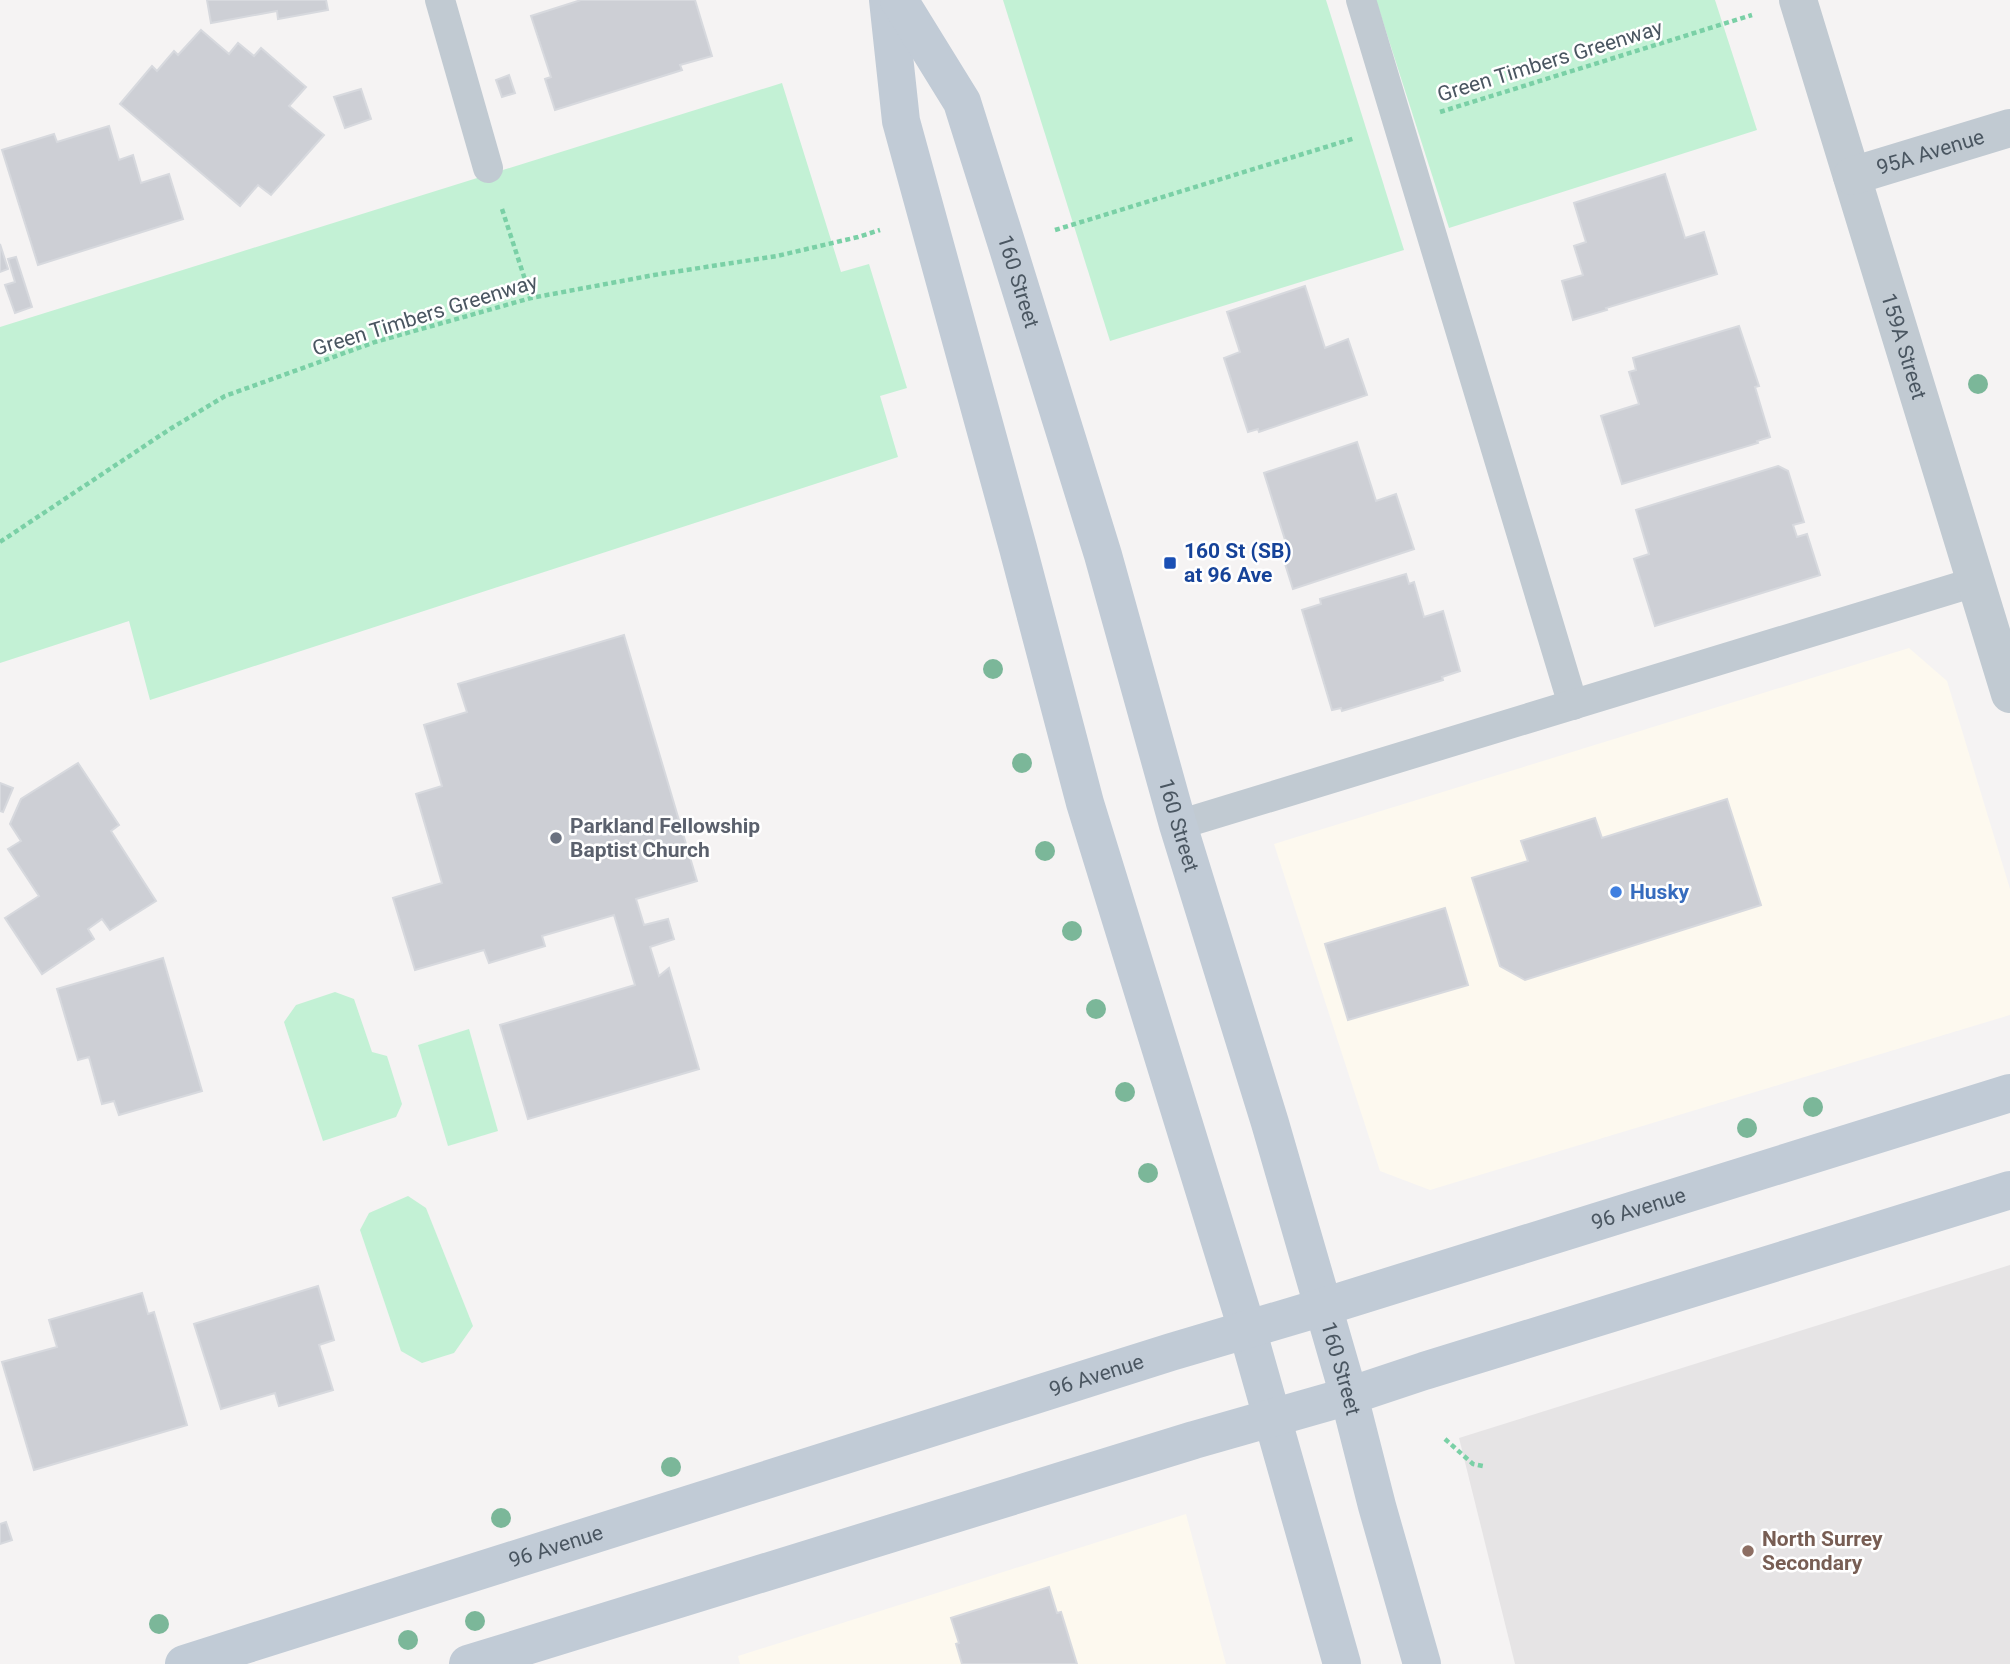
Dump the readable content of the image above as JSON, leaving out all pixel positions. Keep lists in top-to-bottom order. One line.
{"streets":{"main road":["160 Street","96 Avenue"],"street":["95A Avenue","159A Street"],"path":["Green Timbers Greenway"]},"crossings":[["95A Avenue","159A Street"],["160 Street","96 Avenue"]],"places":{"transit":["160 St (SB) at 96 Ave"],"other":["Parkland Fellowship Baptist Church","Husky","North Surrey Secondary"]}}
